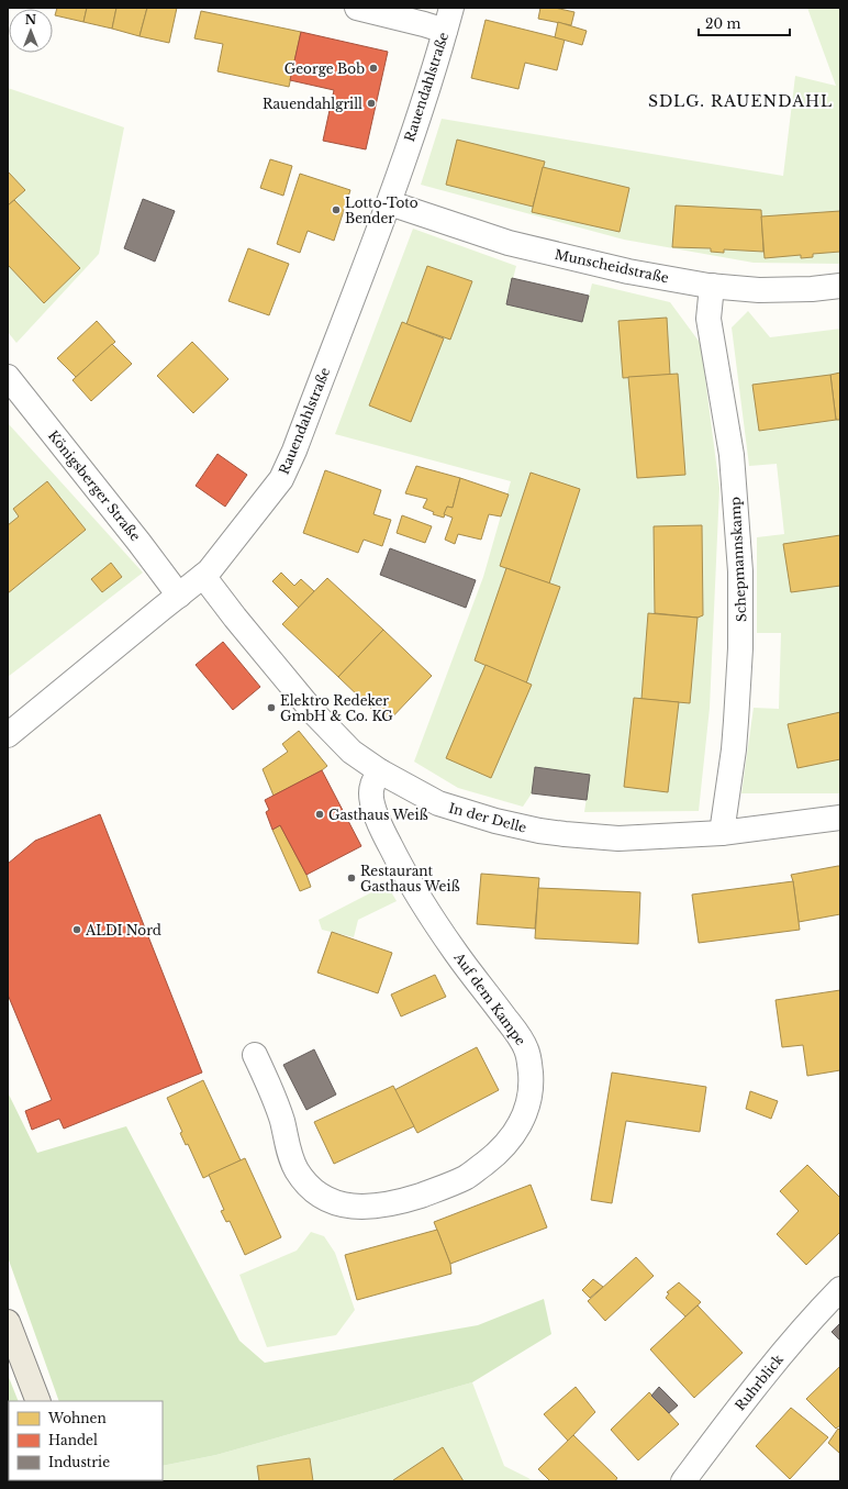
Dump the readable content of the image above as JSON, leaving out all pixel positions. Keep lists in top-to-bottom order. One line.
{"streets":{"street":["Rauendahlstraße","Munscheidstraße","Königsberger Straße","Schepmannskamp","In der Delle","Auf dem Kampe","Ruhrblick"]},"crossings":[["Rauendahlstraße","Munscheidstraße"],["Rauendahlstraße","Königsberger Straße"],["Rauendahlstraße","In der Delle"],["Munscheidstraße","Schepmannskamp"],["Schepmannskamp","In der Delle"],["In der Delle","Auf dem Kampe"]],"districts":["SDLG. RAUENDAHL"],"places":["George Bob","Rauendahlgrill","Lotto-Toto Bender","Elektro Redeker GmbH & Co. KG","Gasthaus Weiß","Restaurant Gasthaus Weiß","ALDI Nord"],"legend":["Wohnen","Handel","Industrie"],"scale_bar":"20 m","north":"top"}
